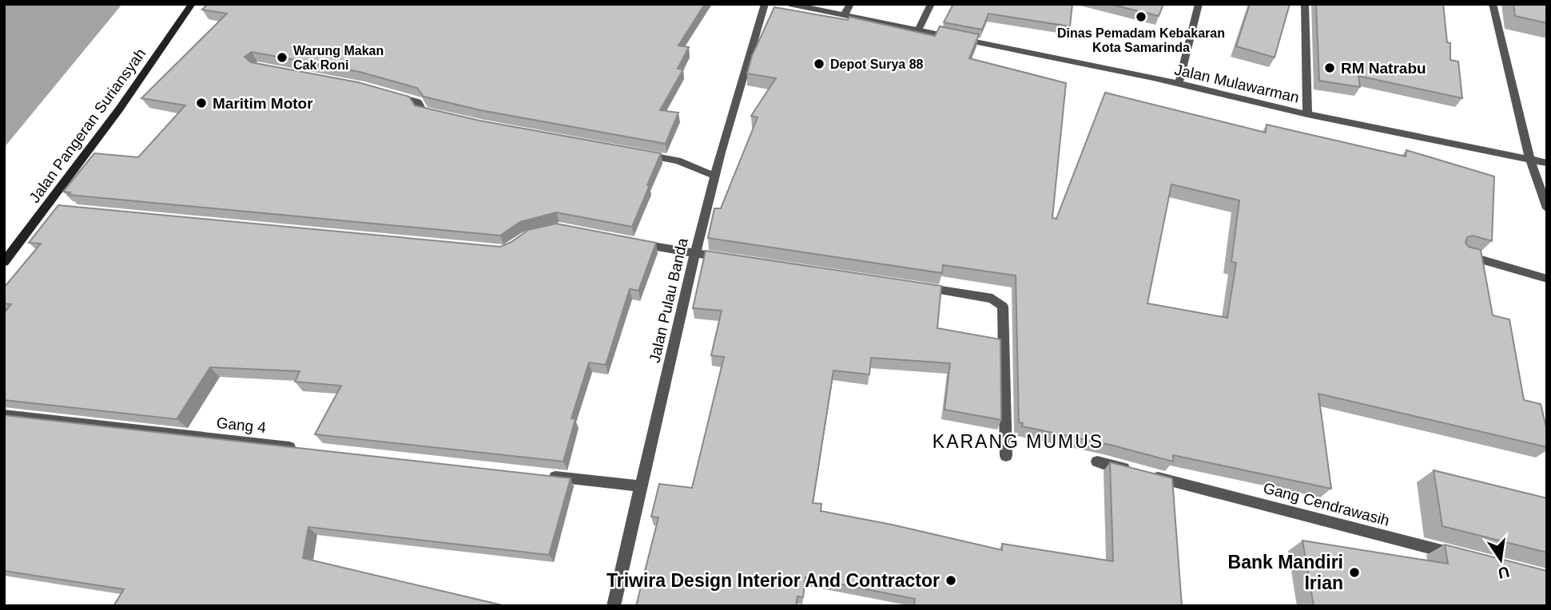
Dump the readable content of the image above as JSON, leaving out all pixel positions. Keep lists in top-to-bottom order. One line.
{"streets":{"main road":["Jalan Pangeran Suriansyah"],"street":["Jalan Mulawarman","Jalan Pulau Banda","Gang 4","Gang Cendrawasih"]},"districts":["KARANG MUMUS"],"places":["Dinas Pemadam Kebakaran Kota Samarinda","Warung Makan Cak Roni","Depot Surya 88","RM Natrabu","Maritim Motor","Bank Mandiri Irian","Triwira Design Interior And Contractor"],"north":"bottom"}
